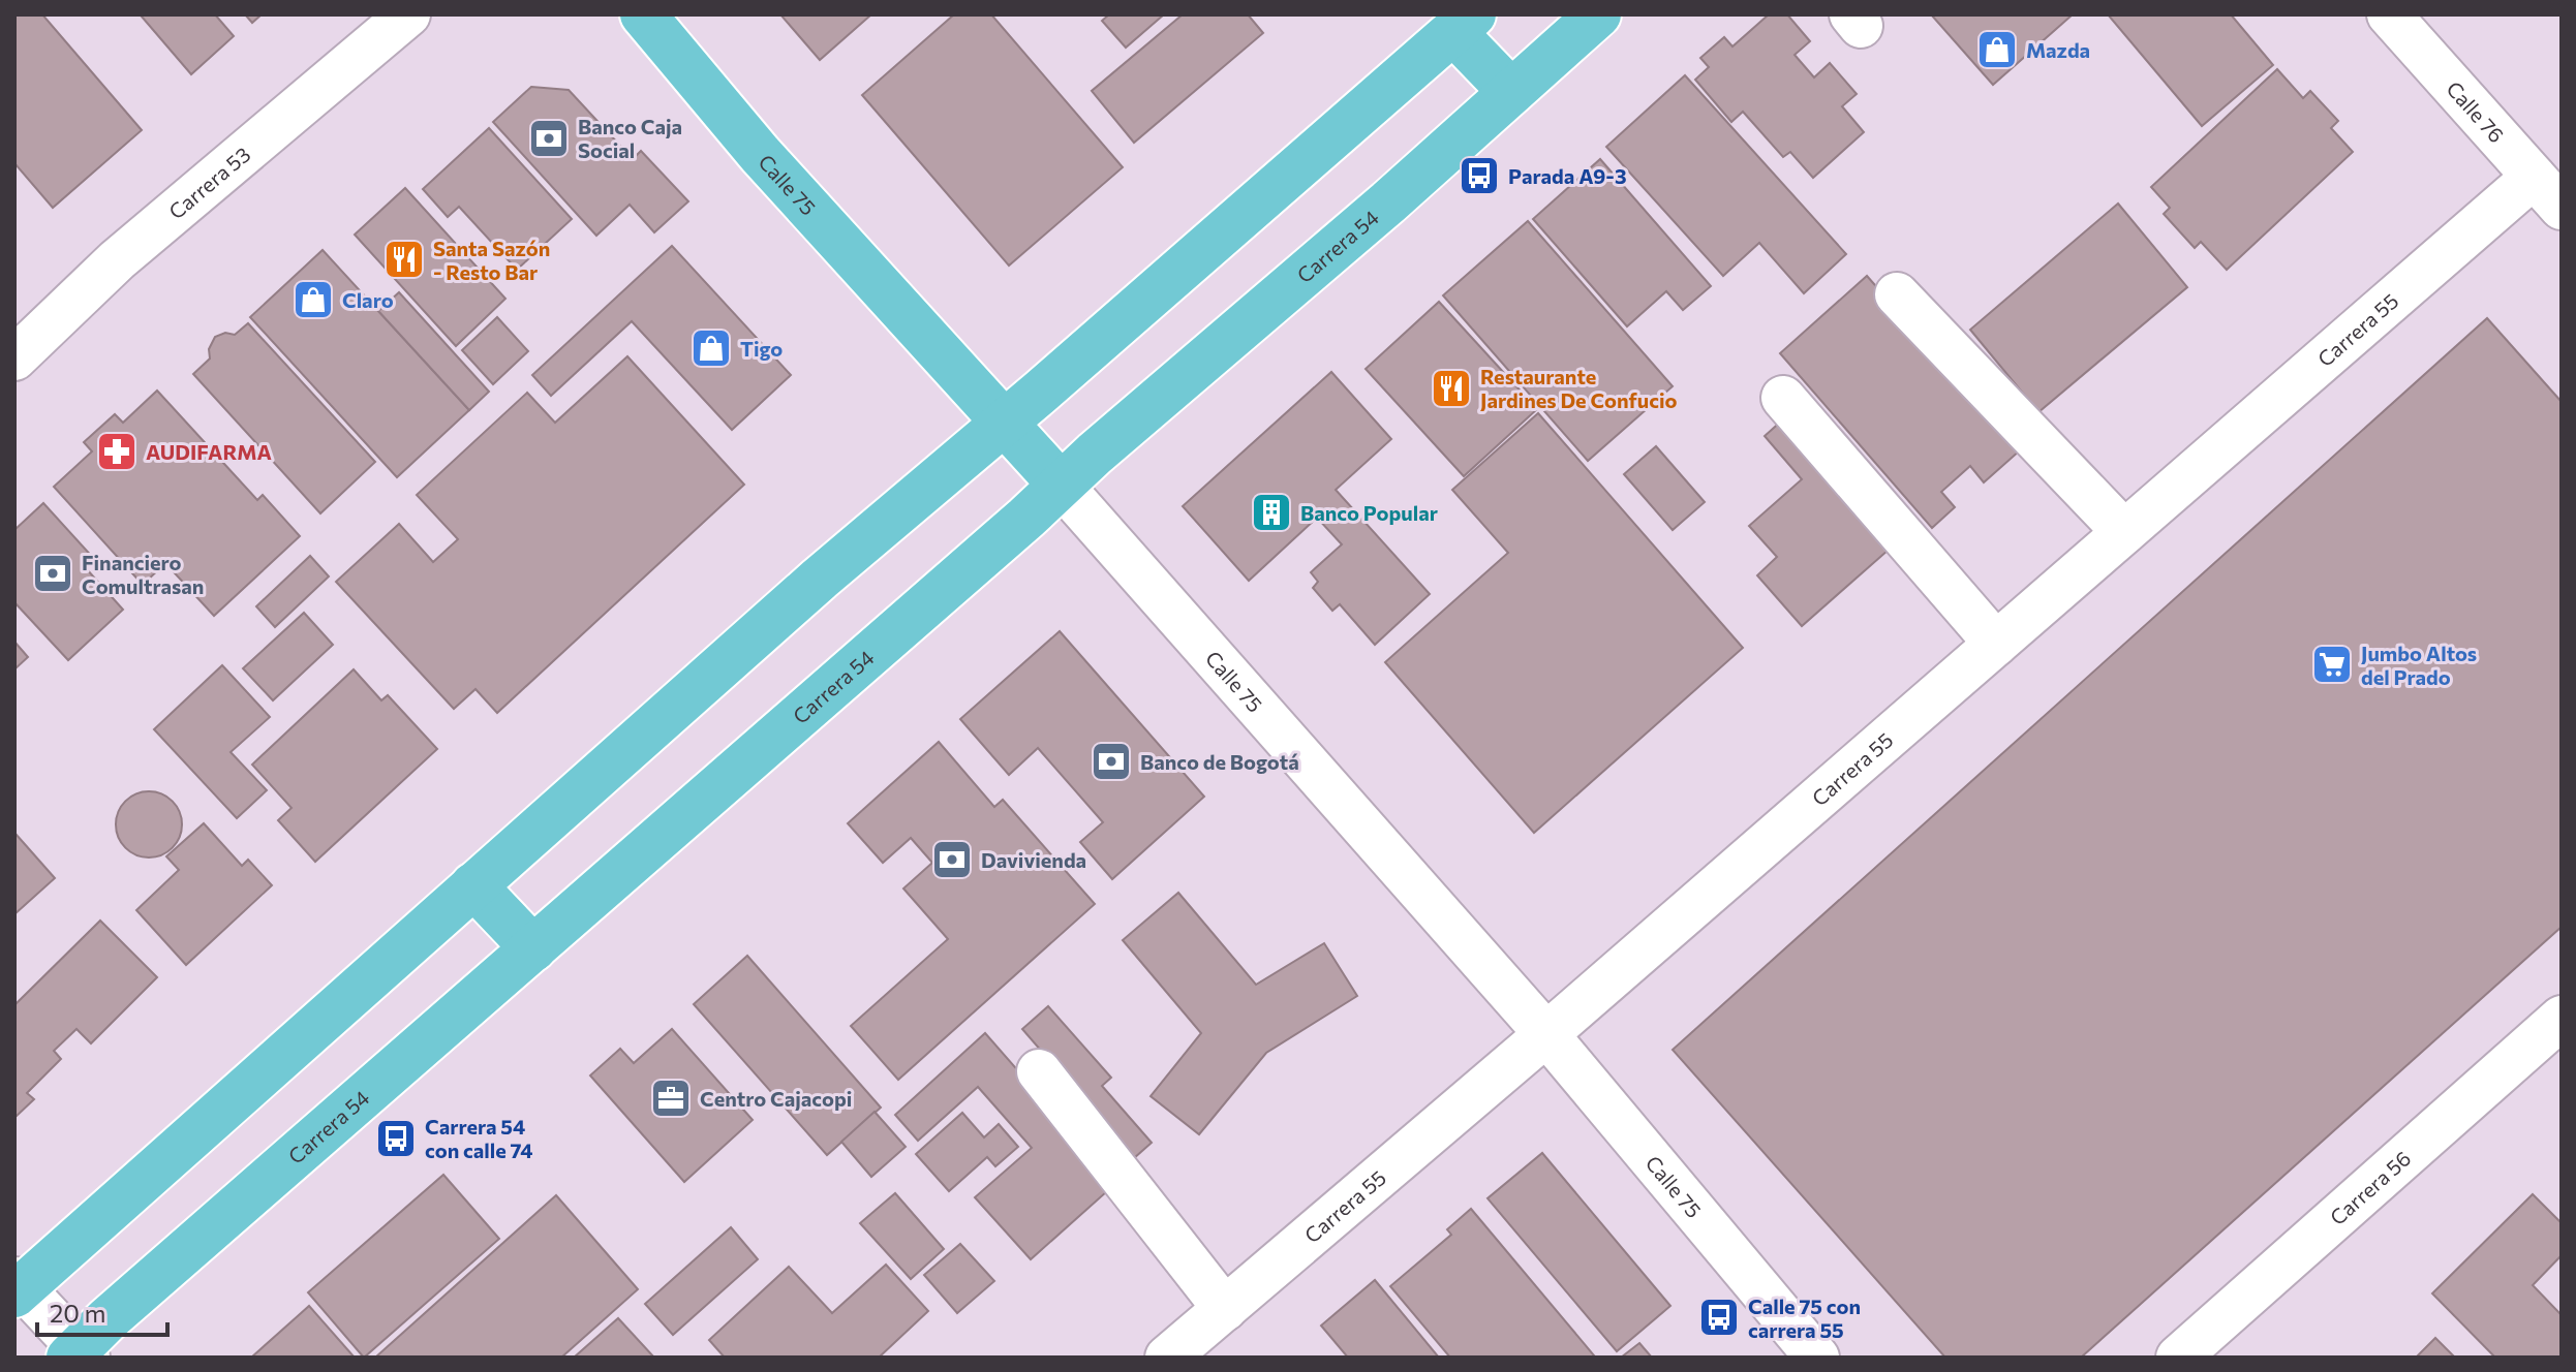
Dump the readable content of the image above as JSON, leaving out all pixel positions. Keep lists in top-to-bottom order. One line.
{"streets":{"main road":["Calle 75","Carrera 54"],"street":["Calle 76","Carrera 53","Carrera 55","Carrera 56"]},"crossings":[["Calle 76","Carrera 55"],["Calle 75","Carrera 54"],["Calle 75","Carrera 55"]],"places":{"shop":["Mazda","Claro","Tigo"],"bank":["Banco Caja Social","Financiero Comultrasan","Banco de Bogotá","Davivienda"],"bus stop":["Parada A9-3","Carrera 54 con calle 74","Calle 75 con carrera 55"],"restaurant":["Santa Sazón - Resto Bar","Restaurante Jardines De Confucio"],"pharmacy":["AUDIFARMA"],"building":["Banco Popular"],"supermarket":["Jumbo Altos del Prado"],"office":["Centro Cajacopi"]},"scale_bar":"20 m"}
